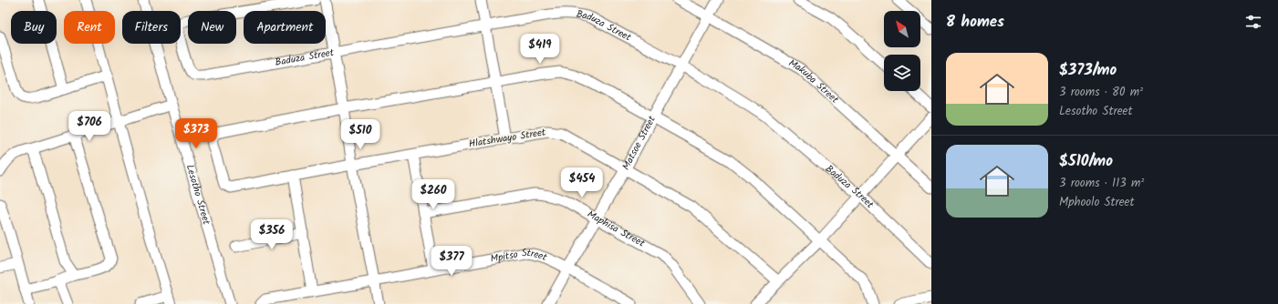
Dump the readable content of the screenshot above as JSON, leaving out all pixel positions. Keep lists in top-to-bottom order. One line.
{"streets":{"street":["Baduza Street","Makuba Street","Hlatshwayo Street","Matsoe Street","Lesotho Street","Maphisa Street","Mpitso Street"]},"crossings":[["Baduza Street","Matsoe Street"],["Makuba Street","Matsoe Street"],["Hlatshwayo Street","Matsoe Street"],["Matsoe Street","Maphisa Street"],["Matsoe Street","Mpitso Street"]],"north":"top left","page":{"heading":"8 homes","chip":["Buy","Rent","Filters","New","Apartment"],"price":["$419","$706","$373","$510","$454","$260","$356","$377"],"list":[{"name":"$373/mo","note":"3 rooms · 80 m² · Lesotho Street"},{"name":"$510/mo","note":"3 rooms · 113 m² · Mphoolo Street"}]}}
